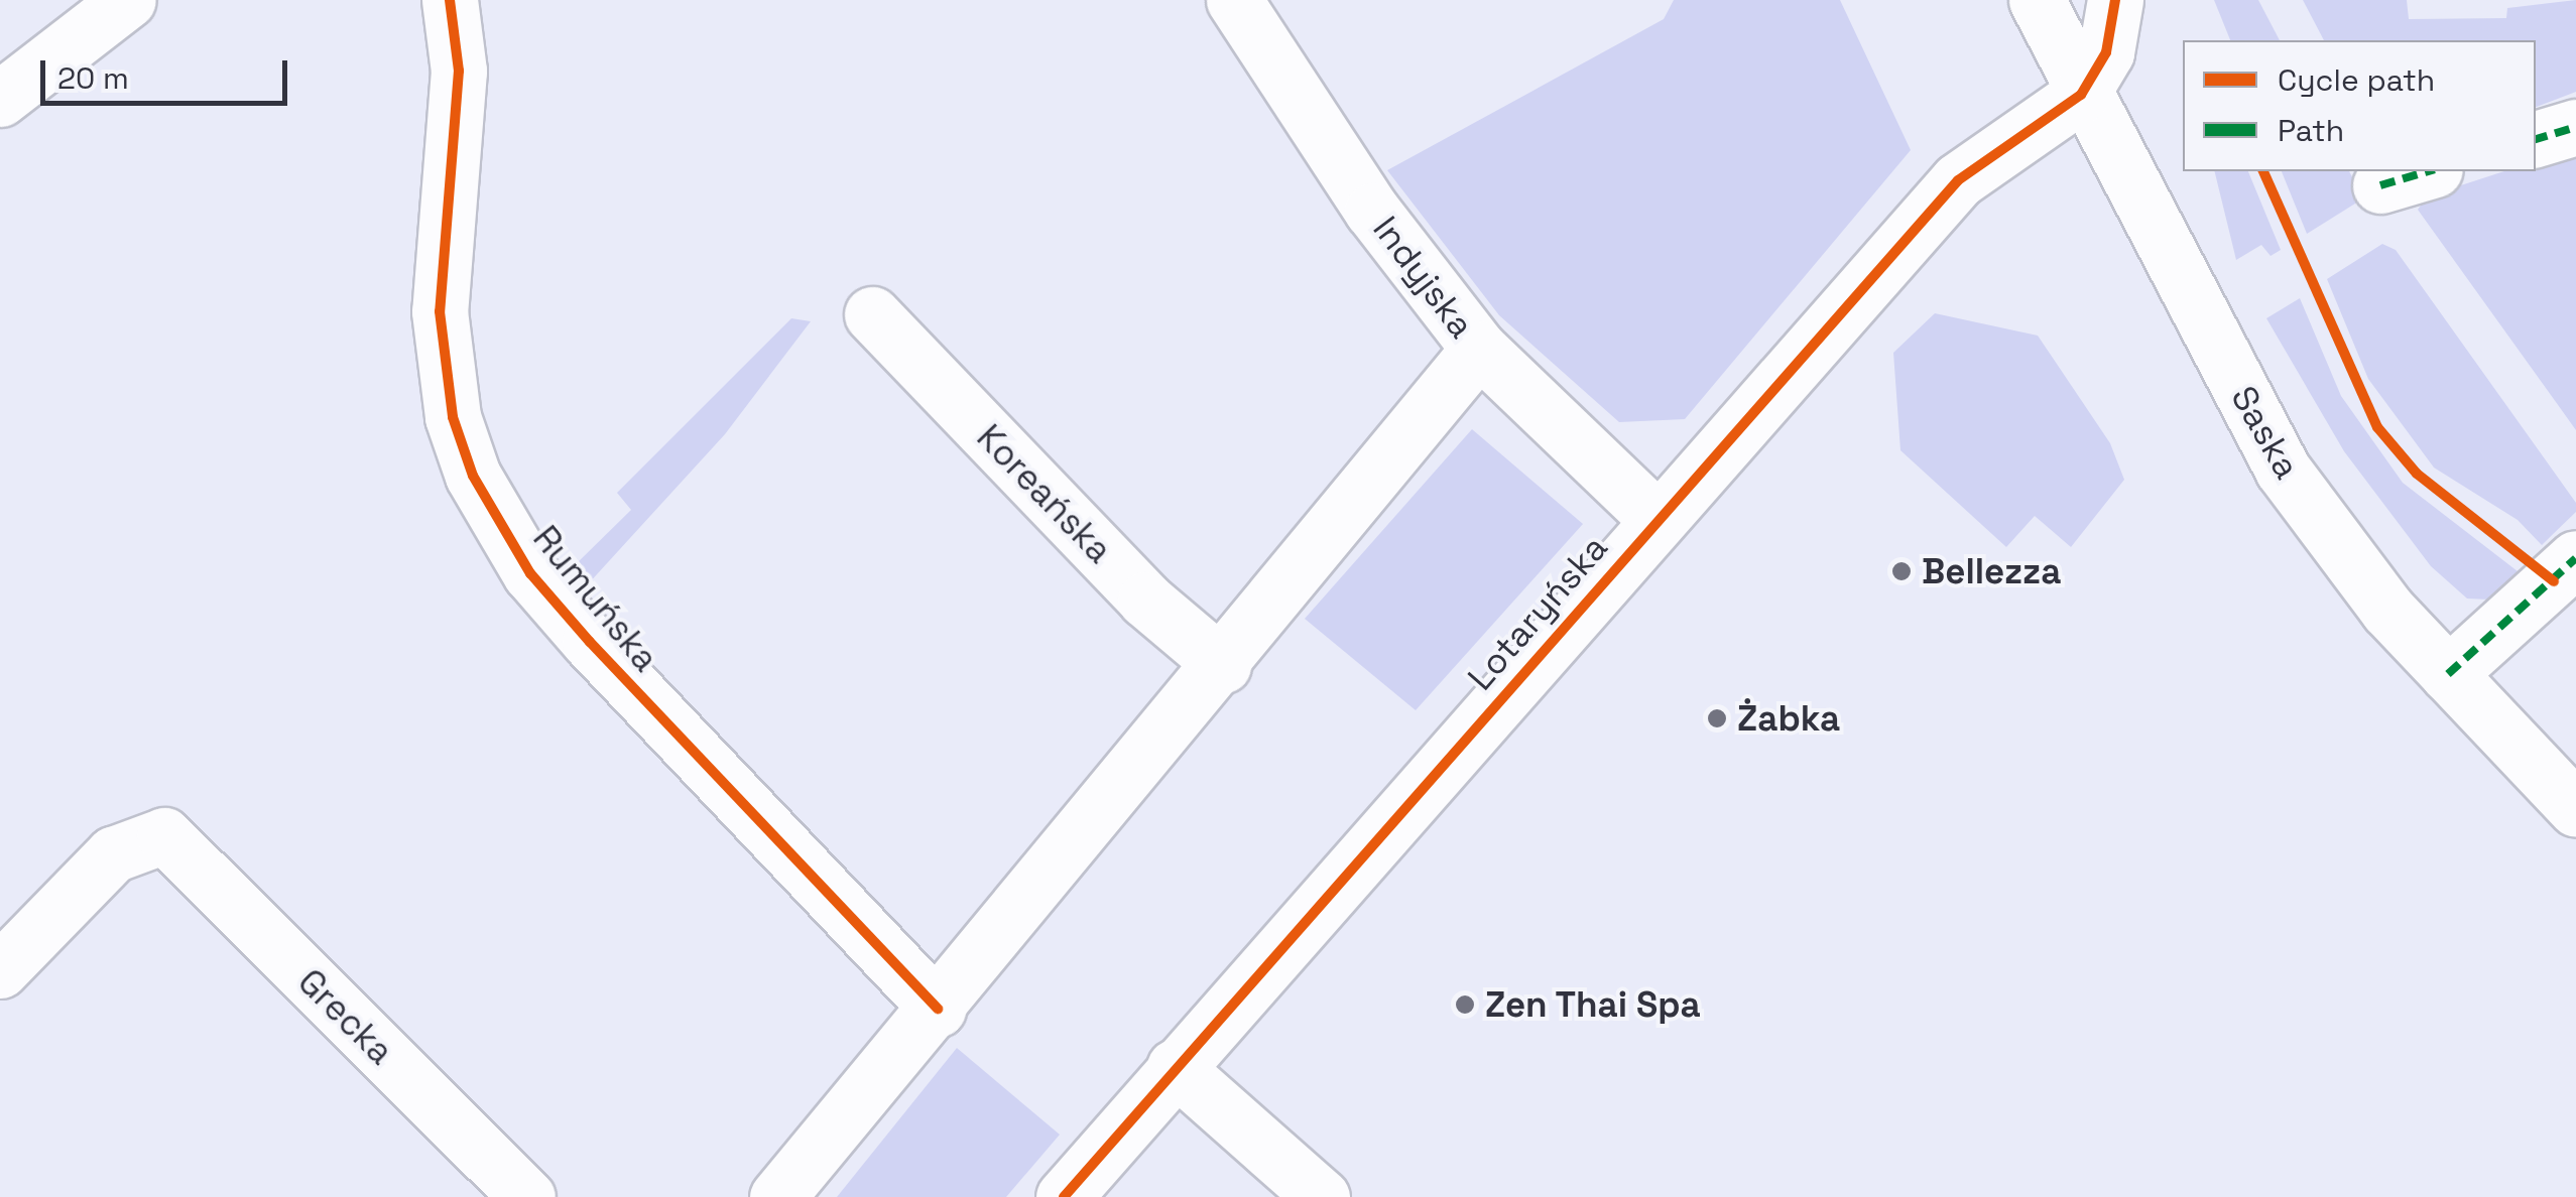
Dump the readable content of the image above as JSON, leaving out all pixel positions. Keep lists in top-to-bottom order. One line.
{"streets":{"street":["Indyjska","Saska","Koreańska","Rumuńska","Lotaryńska","Grecka"]},"crossings":[["Indyjska","Lotaryńska"],["Saska","Lotaryńska"]],"places":["Bellezza","Żabka","Zen Thai Spa"],"legend":["Cycle path","Path"],"scale_bar":"20 m"}
